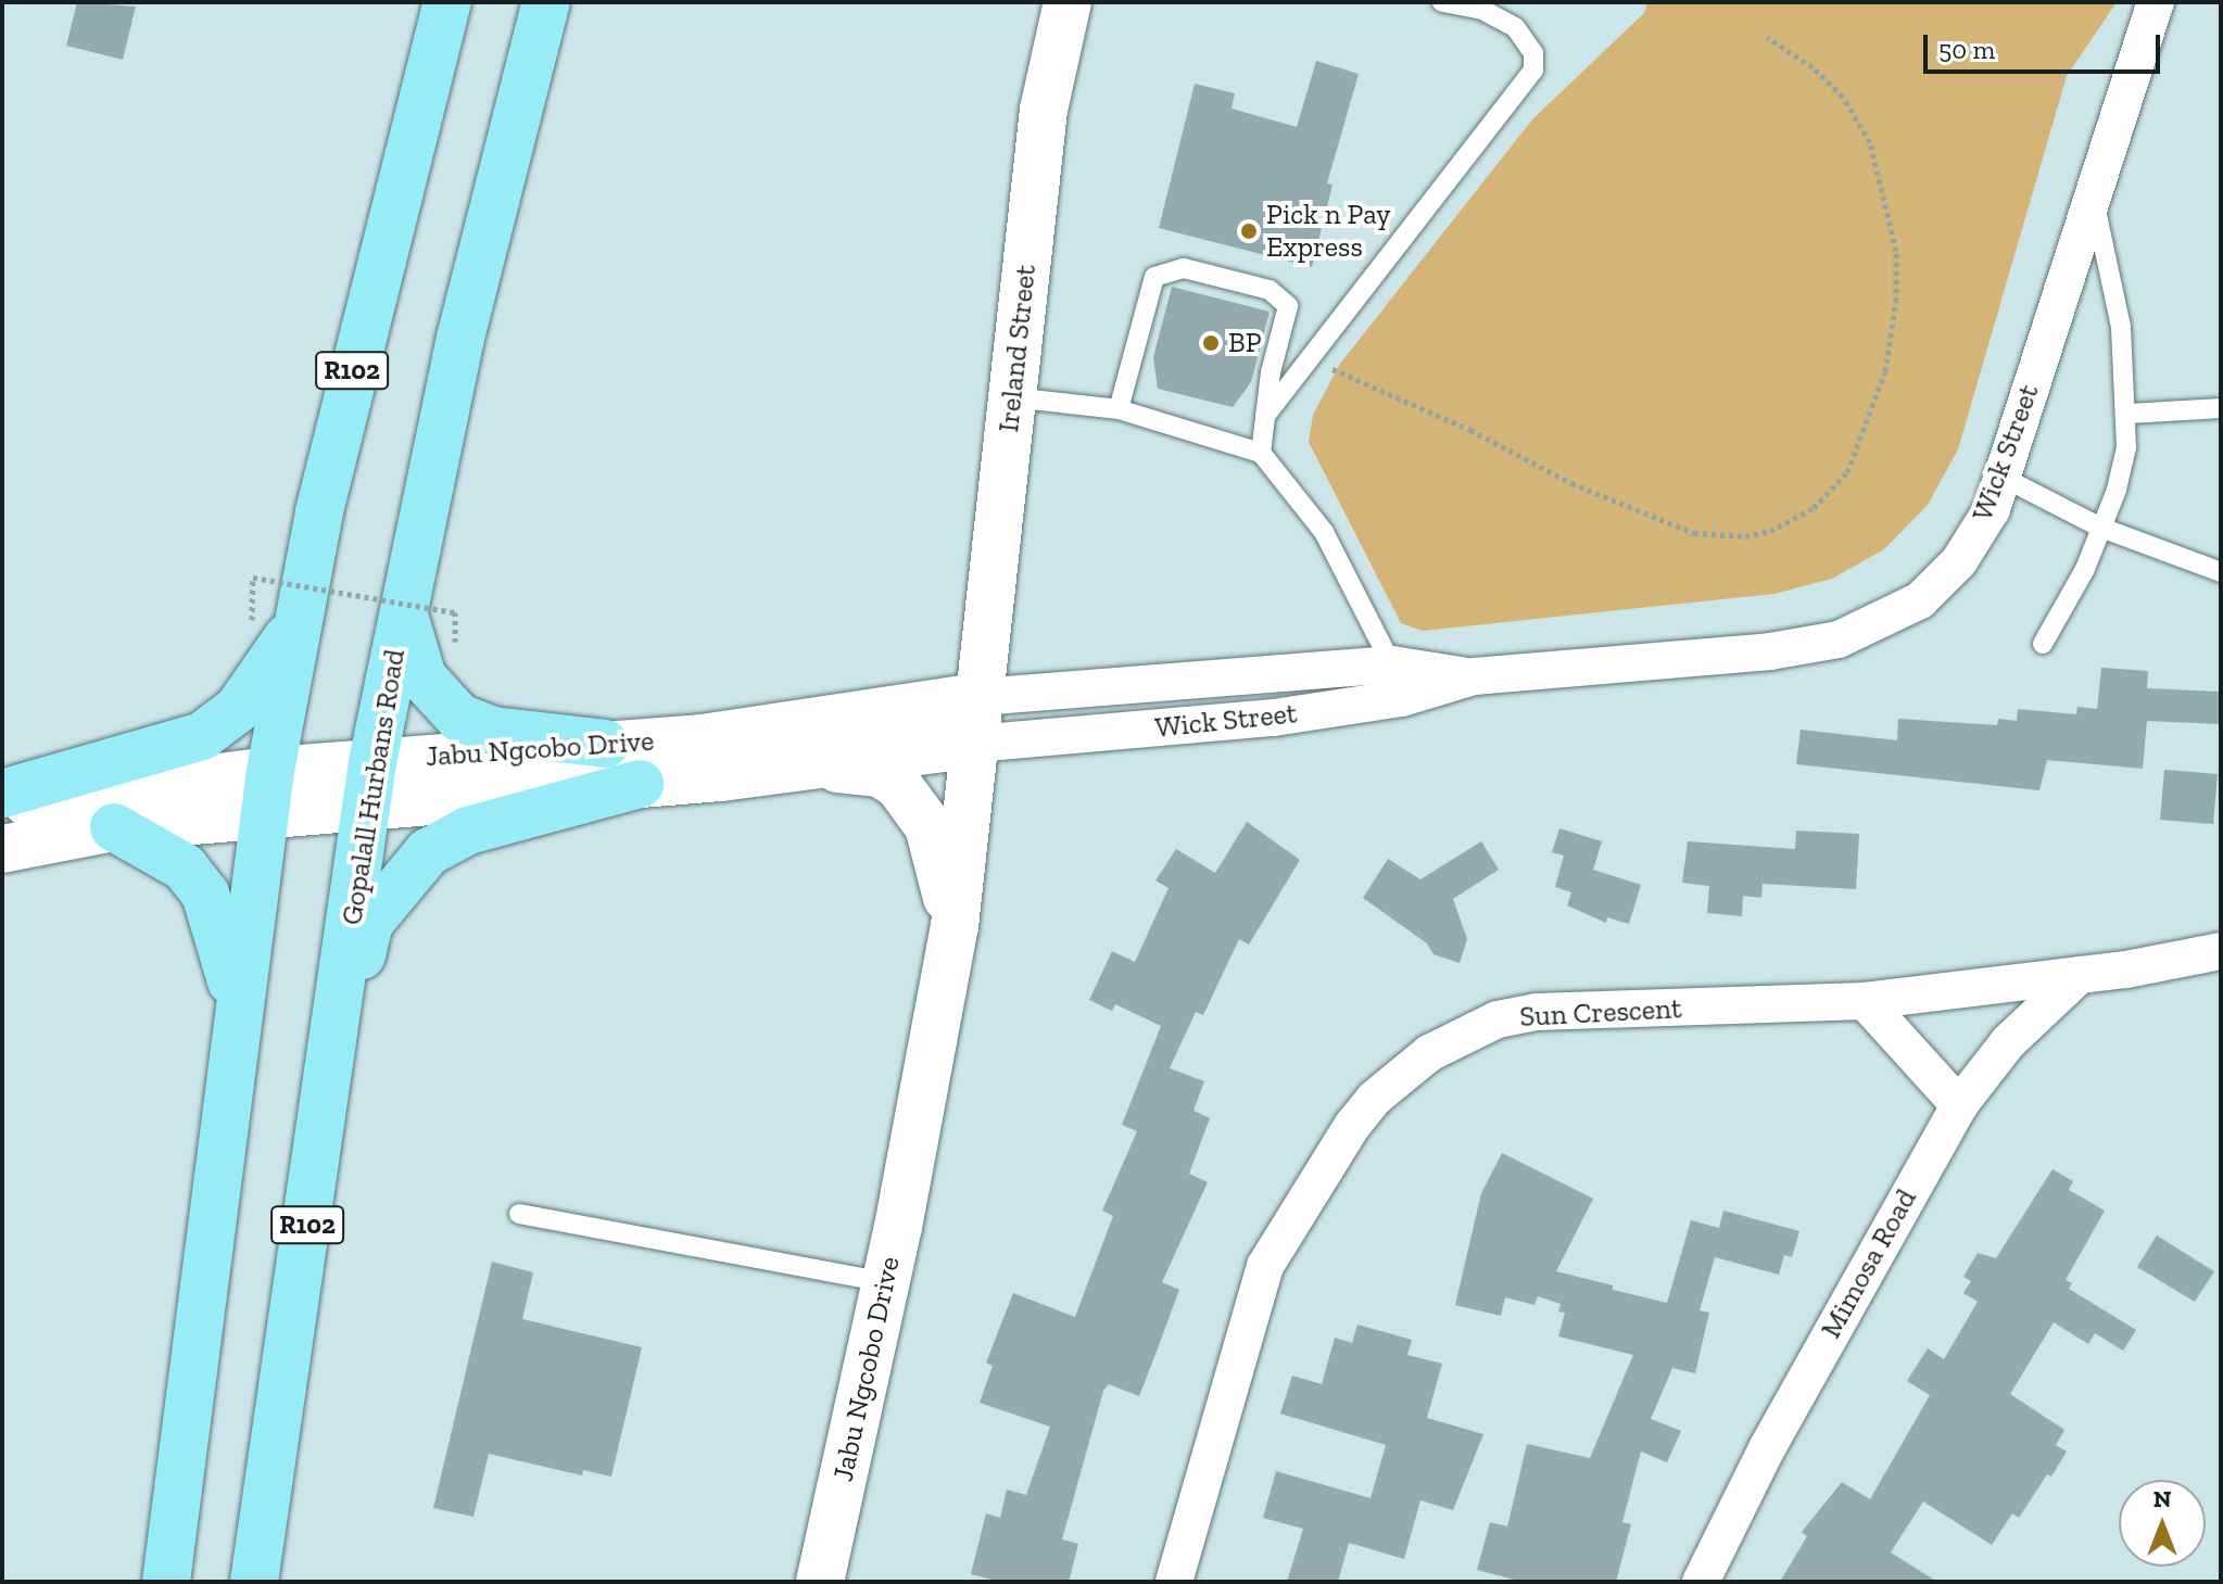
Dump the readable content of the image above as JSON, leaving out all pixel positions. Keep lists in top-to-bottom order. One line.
{"streets":{"main road":["Ireland Street","R102","Jabu Ngcobo Drive","Gopalall Hurbans Road"],"street":["Wick Street","Sun Crescent","Mimosa Road"]},"crossings":[["Ireland Street","Wick Street"],["Ireland Street","Jabu Ngcobo Drive"],["R102","Jabu Ngcobo Drive"],["Wick Street","Jabu Ngcobo Drive"],["Jabu Ngcobo Drive","Gopalall Hurbans Road"],["Sun Crescent","Mimosa Road"]],"places":["Pick n Pay Express","BP"],"scale_bar":"50 m","north":"top"}
